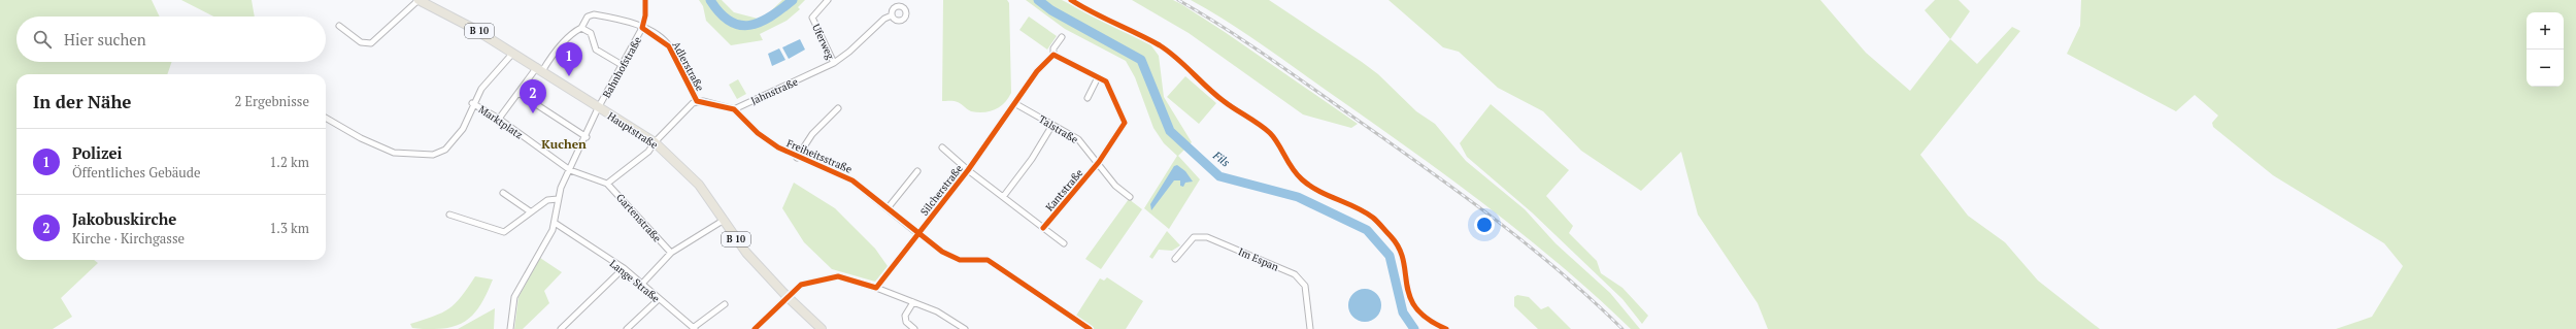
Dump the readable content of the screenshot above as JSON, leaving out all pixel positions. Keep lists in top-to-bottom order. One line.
{"streets":{"main road":["B 10","Hauptstraße"],"street":["Uferweg","Adlerstraße","Bahnhofstraße","Jahnstraße","Marktplatz","Talstraße","Freiheitsstraße","Silcherstraße","Kantstraße","Gartenstraße","Im Espan","Lange Straße"]},"crossings":[["Uferweg","Jahnstraße"],["Adlerstraße","Bahnhofstraße"],["Adlerstraße","Marktplatz"],["Adlerstraße","Hauptstraße"],["Bahnhofstraße","Marktplatz"],["Bahnhofstraße","Hauptstraße"],["Jahnstraße","Freiheitsstraße"],["Marktplatz","Gartenstraße"],["Talstraße","Silcherstraße"],["Talstraße","Kantstraße"],["Freiheitsstraße","Silcherstraße"]],"districts":["Kuchen"],"water":["Fils"],"page":{"map_buttons":["+","−"],"search":"Hier suchen","pins":["1","2"],"heading":["In der Nähe","2 Ergebnisse"],"list":[{"mark":"1","name":"Polizei","note":"Öffentliches Gebäude","value":"1.2 km"},{"mark":"2","name":"Jakobuskirche","note":"Kirche · Kirchgasse","value":"1.3 km"}]}}
